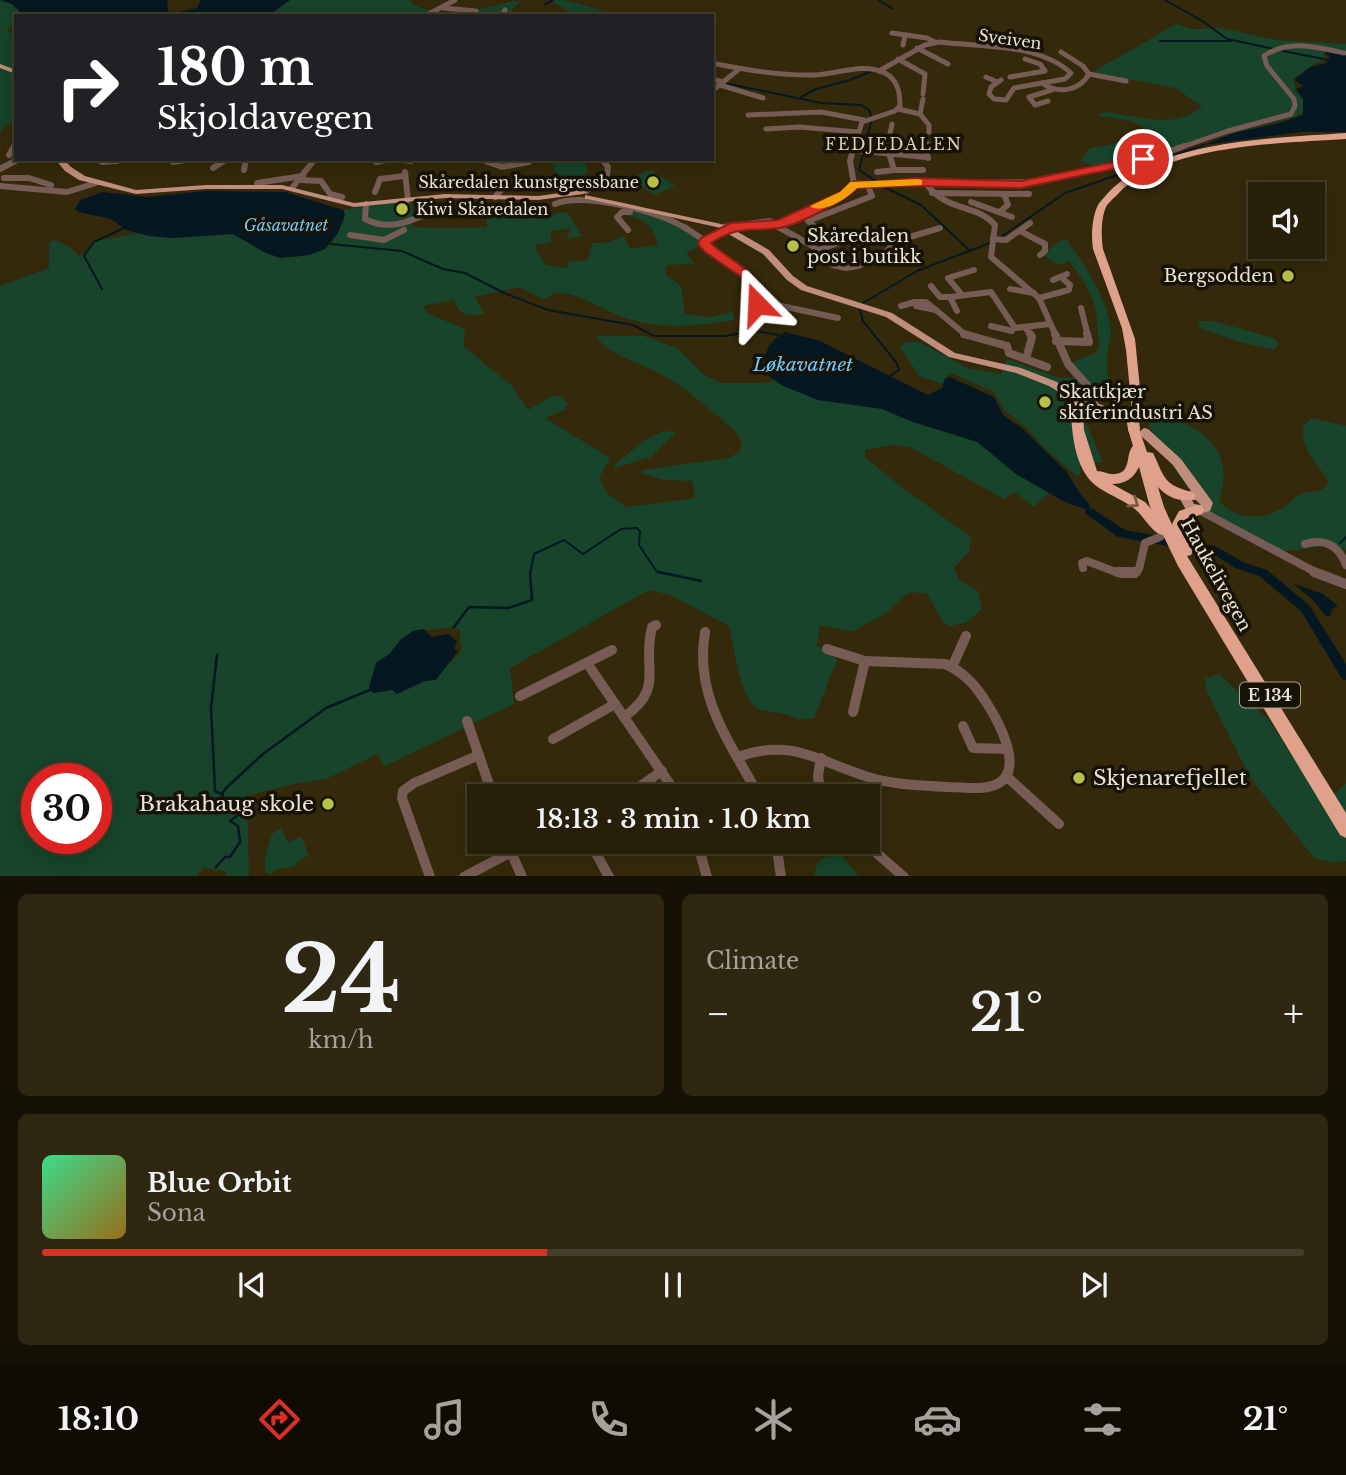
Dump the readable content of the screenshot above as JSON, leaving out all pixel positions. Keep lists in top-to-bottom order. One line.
{"streets":{"highway":["Haukelivegen","E 134"],"street":["Sveiven"]},"crossings":[["Haukelivegen","E 134"]],"districts":["FEDJEDALEN"],"water":["Gåsavatnet","Løkavatnet"],"places":["Skåredalen kunstgressbane","Kiwi Skåredalen","Skåredalen post i butikk","Bergsodden","Skattkjær skiferindustri AS","Skjenarefjellet","Brakahaug skole"],"page":{"turn":["180 m","Skjoldavegen"],"limit":"30","trip":"18:13 · 3 min · 1.0 km","tile":[["24","km/h"],"Climate"],"heat":["−","21°","+"],"song":["Blue Orbit","Sona"],"tabs":["18:10","21°"]}}
